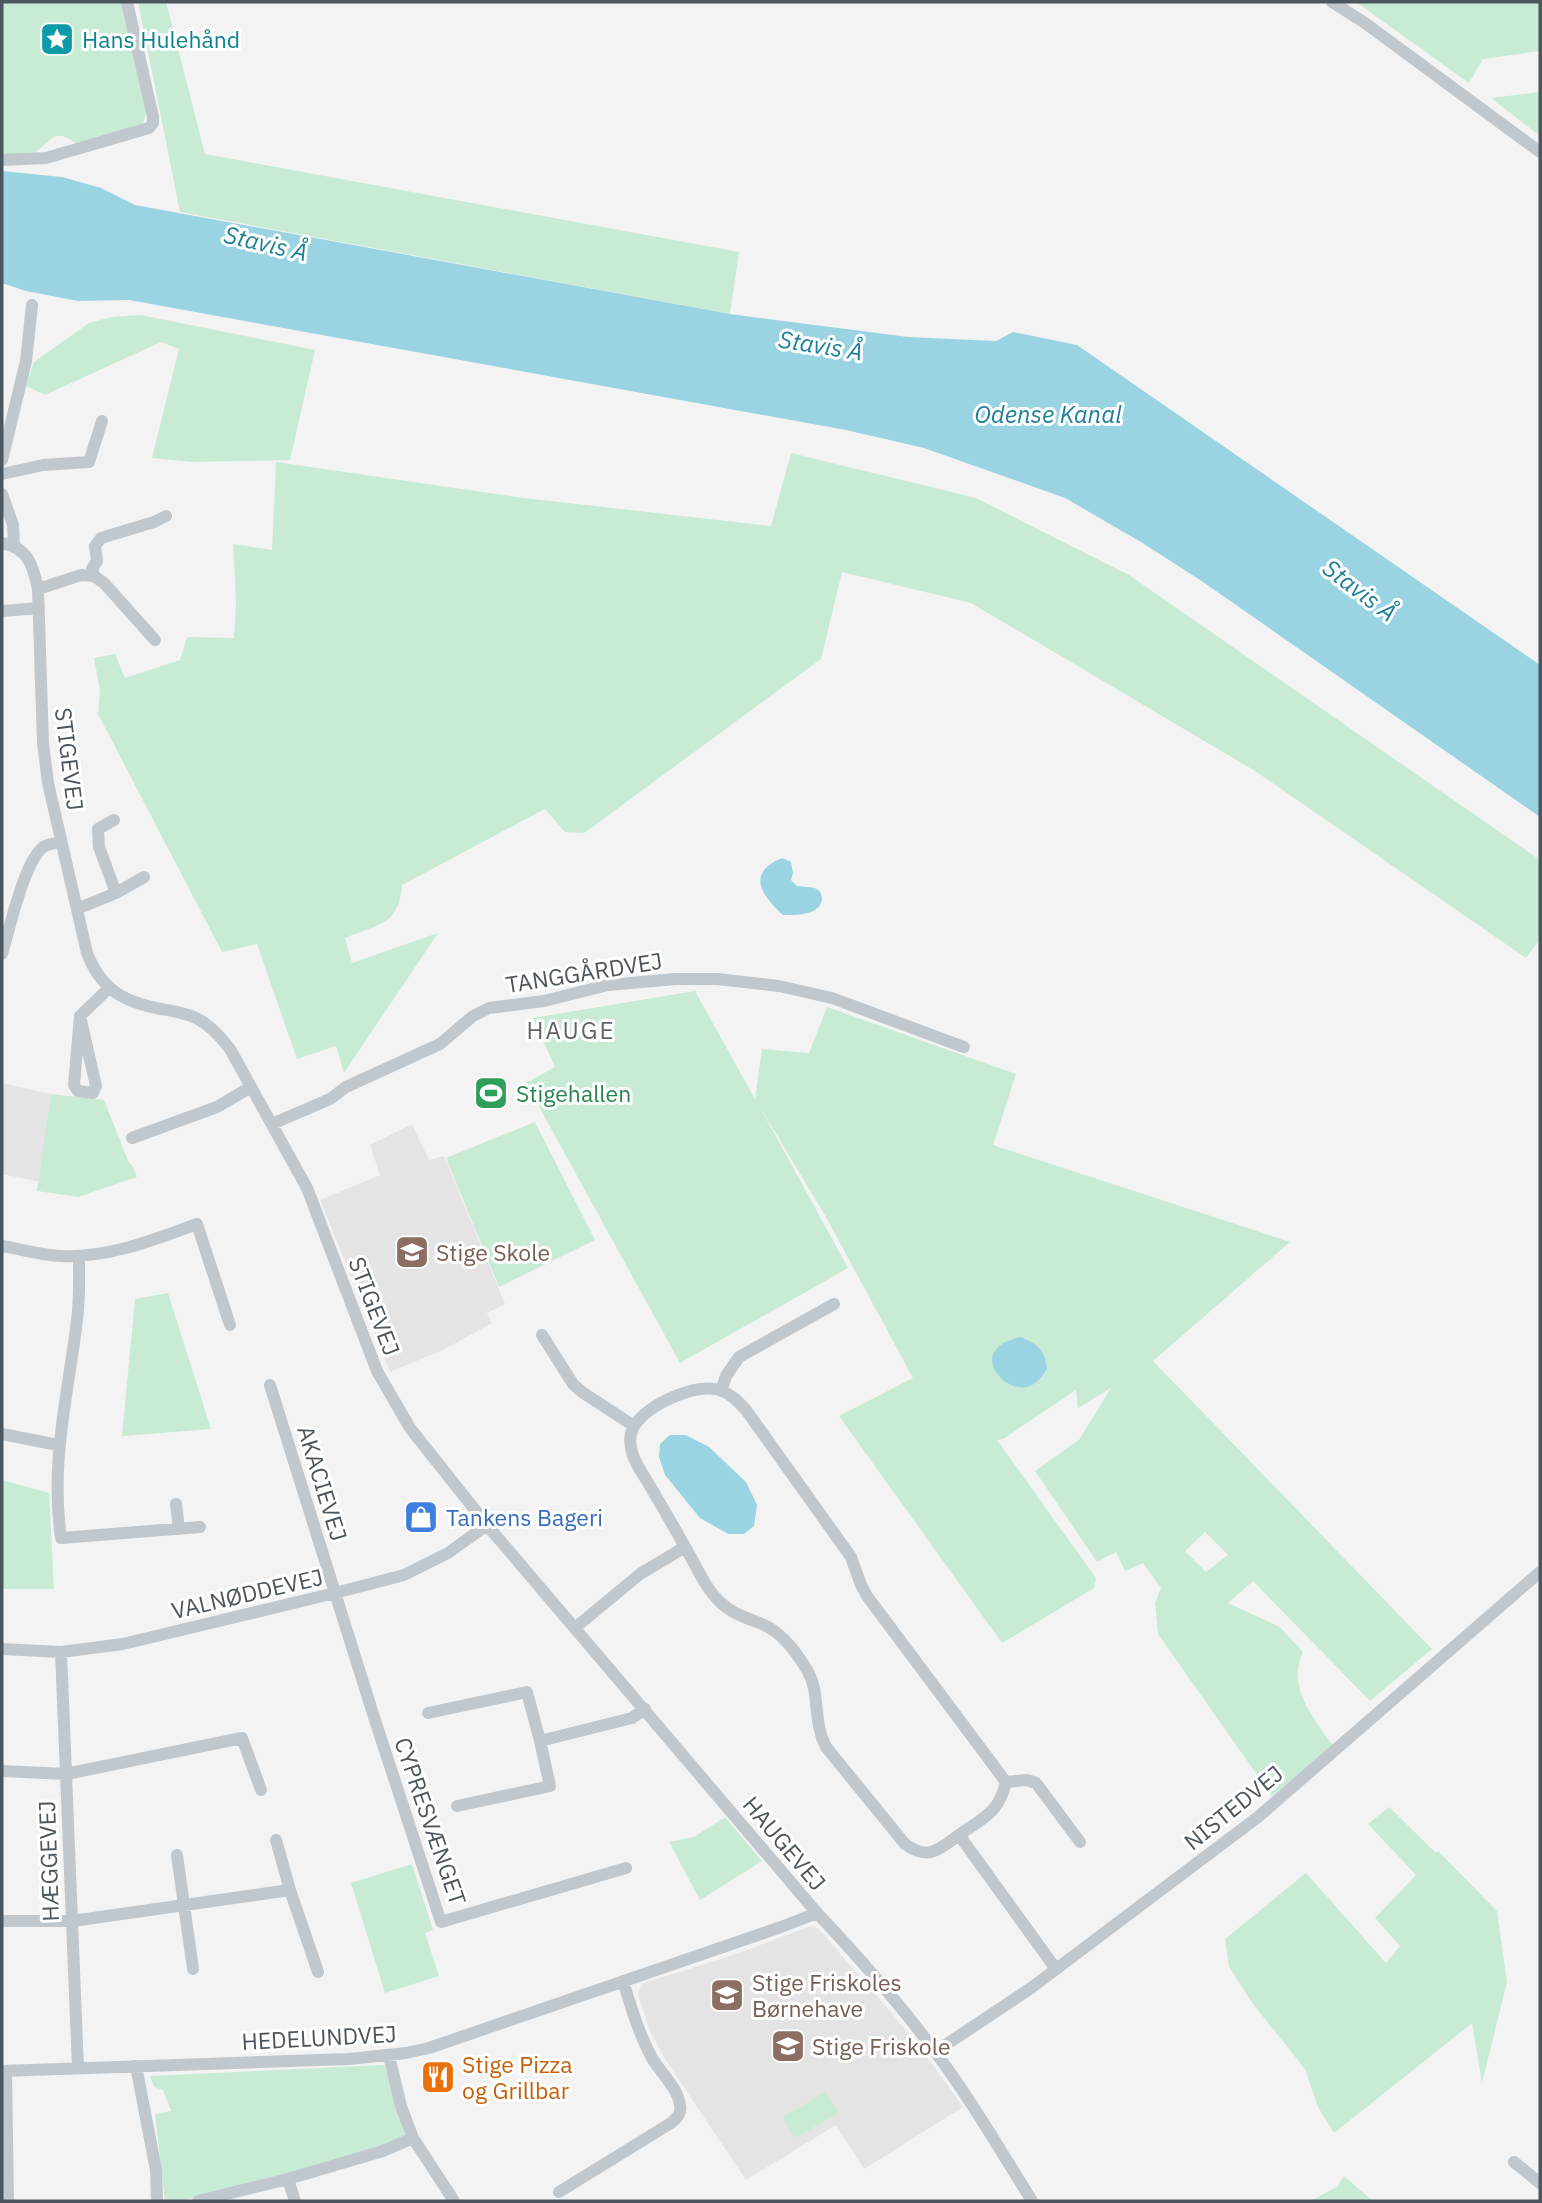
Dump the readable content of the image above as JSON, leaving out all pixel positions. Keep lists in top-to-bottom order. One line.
{"streets":{"street":["STIGEVEJ","TANGGÅRDVEJ","AKACIEVEJ","VALNØDDEVEJ","NISTEDVEJ","CYPRESVÆNGET","HAUGEVEJ","HÆGGEVEJ","HEDELUNDVEJ"]},"crossings":[["STIGEVEJ","TANGGÅRDVEJ"],["STIGEVEJ","VALNØDDEVEJ"],["STIGEVEJ","HAUGEVEJ"],["AKACIEVEJ","VALNØDDEVEJ"],["AKACIEVEJ","CYPRESVÆNGET"],["VALNØDDEVEJ","CYPRESVÆNGET"],["VALNØDDEVEJ","HAUGEVEJ"],["VALNØDDEVEJ","HÆGGEVEJ"],["NISTEDVEJ","HAUGEVEJ"],["HAUGEVEJ","HEDELUNDVEJ"],["HÆGGEVEJ","HEDELUNDVEJ"]],"districts":["HAUGE"],"water":["Stavis Å","Odense Kanal"],"places":{"place":["Hans Hulehånd"],"sports":["Stigehallen"],"school or university":["Stige Skole","Stige Friskoles Børnehave","Stige Friskole"],"shop":["Tankens Bageri"],"restaurant":["Stige Pizza og Grillbar"]}}
